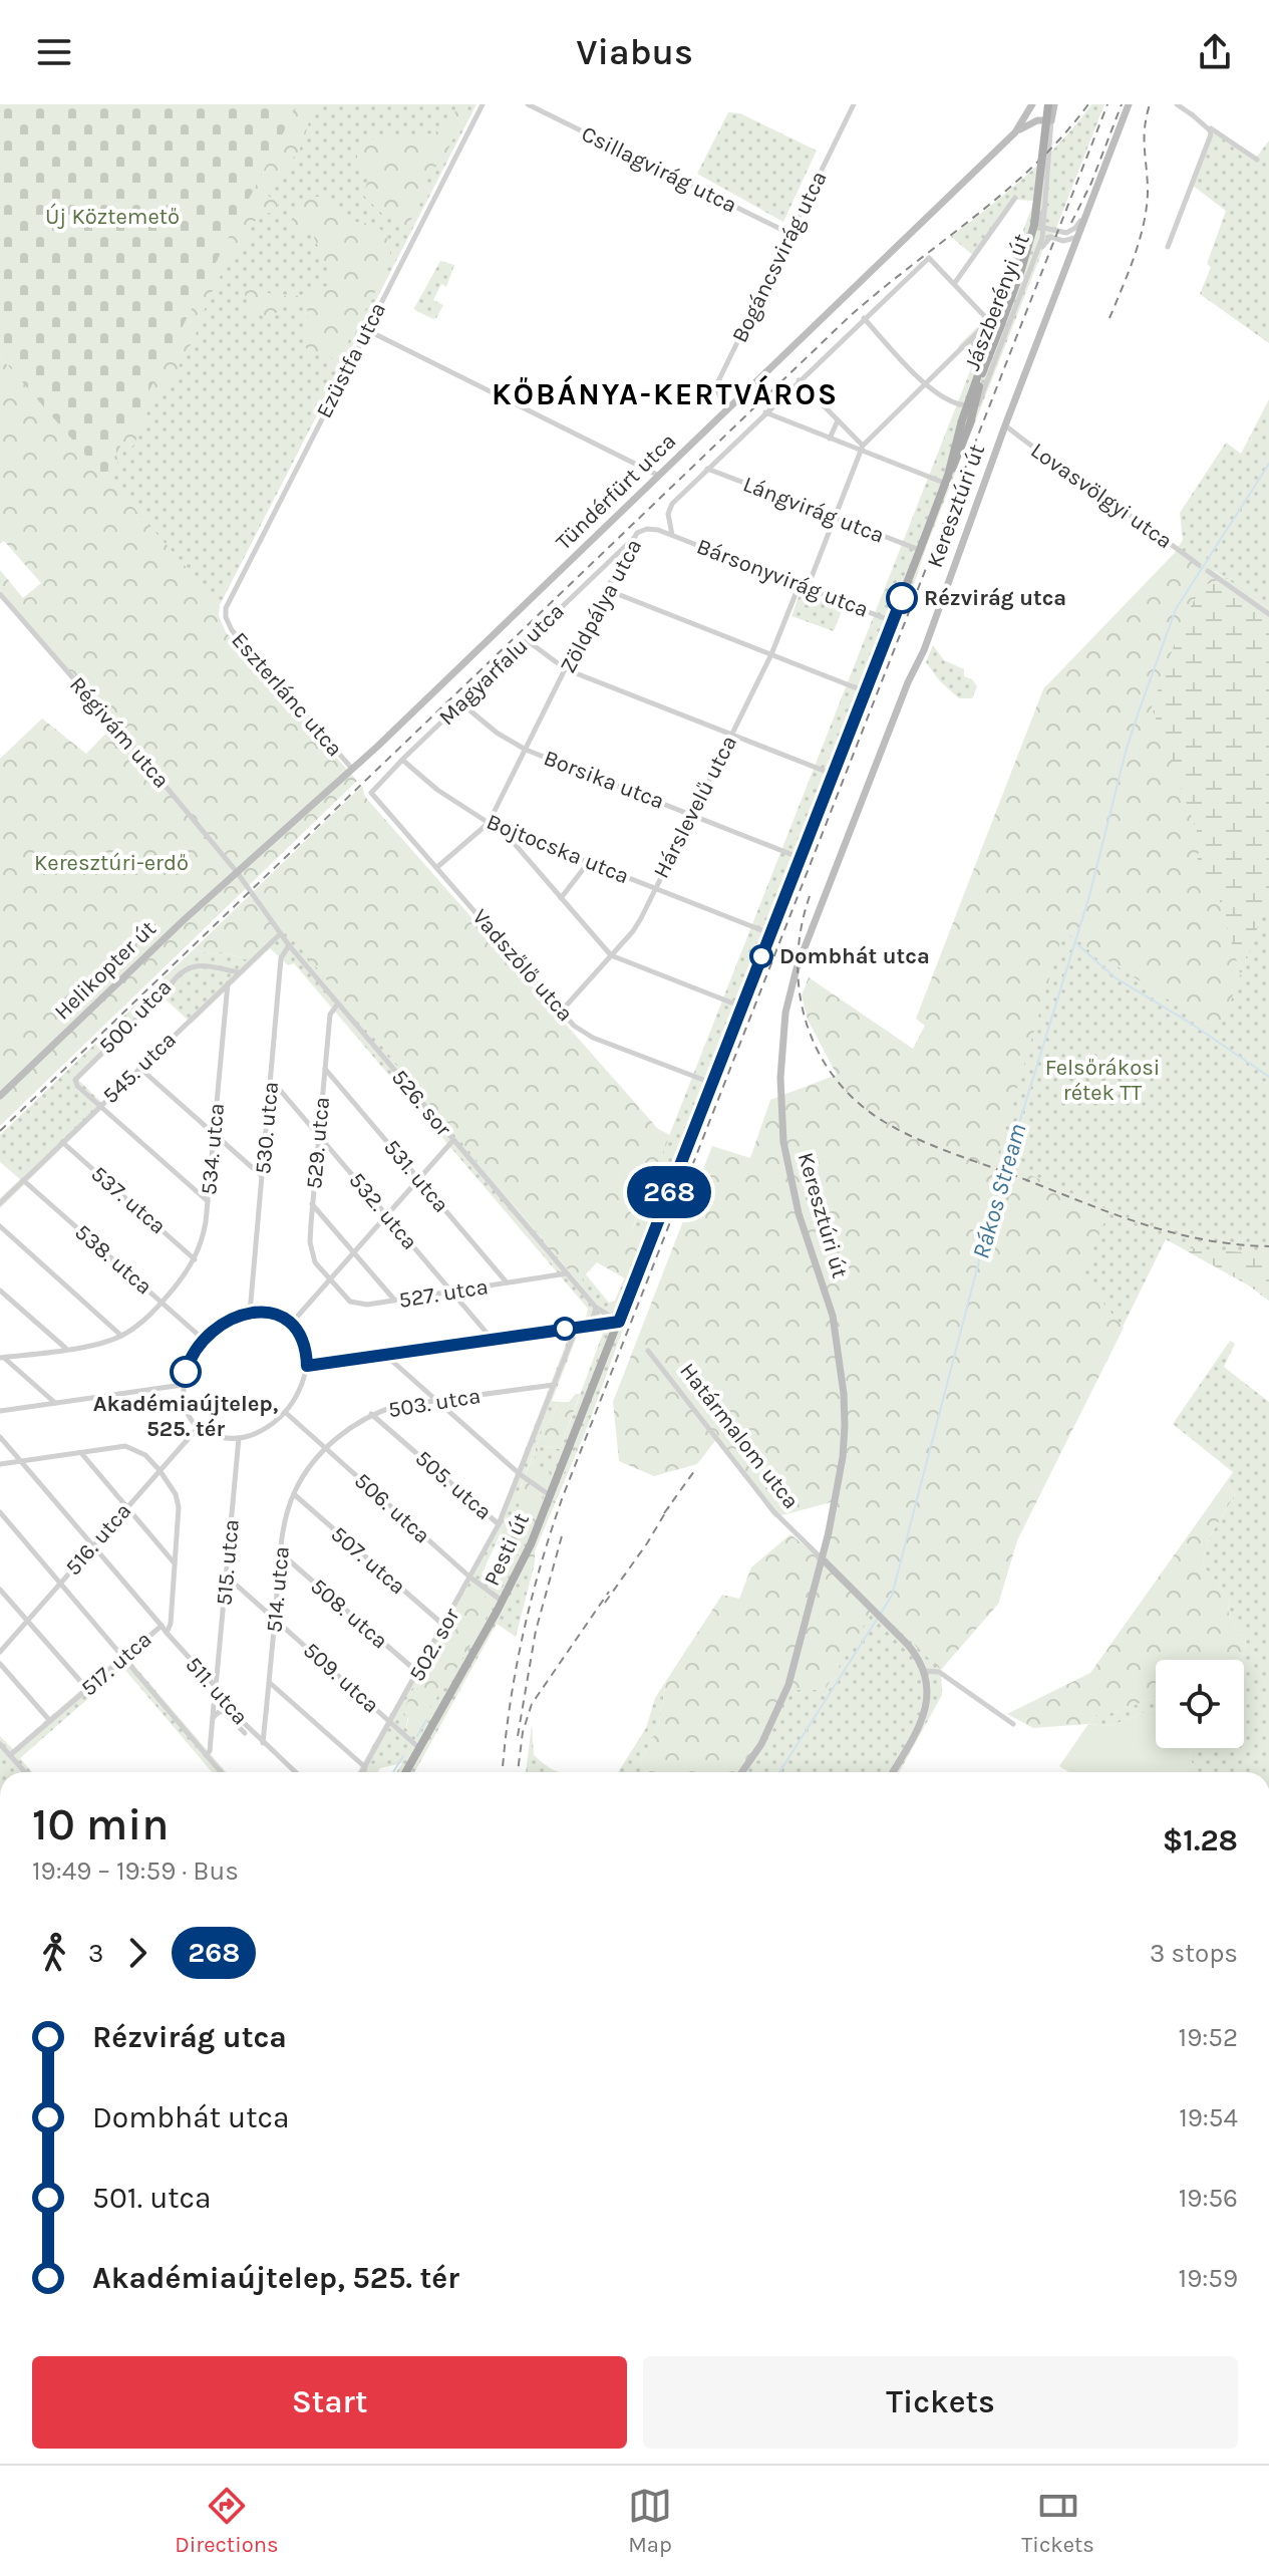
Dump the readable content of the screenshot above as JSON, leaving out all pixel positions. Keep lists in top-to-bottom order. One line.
{"streets":{"main road":["Jászberényi út","Tündérfürt utca","Keresztúri út","Helikopter út","Határmalom utca","Pesti út"],"street":["Csillagvirág utca","Bogáncsvirág utca","Ezüstfa utca","Lovasvölgyi utca","Lángvirág utca","Bársonyvirág utca","Zöldpálya utca","Magyarfalu utca","Eszterlánc utca","Régivám utca","Borsika utca","Hárslevelű utca","Bojtocska utca","Vadszőlő utca","500. utca","545. utca","526. sor","530. utca","529. utca","534. utca","531. utca","537. utca","532. utca","538. utca","527. utca","503. utca","505. utca","506. utca","516. utca","507. utca","515. utca","514. utca","508. utca","502. sor","517. utca","509. utca","511. utca"]},"crossings":[["Csillagvirág utca","Bogáncsvirág utca"],["Bogáncsvirág utca","Tündérfürt utca"],["Jászberényi út","Tündérfürt utca"],["Jászberényi út","Lángvirág utca"],["Jászberényi út","Bársonyvirág utca"],["Jászberényi út","Borsika utca"],["Jászberényi út","Bojtocska utca"],["Jászberényi út","Vadszőlő utca"],["Jászberényi út","526. sor"],["Jászberényi út","Pesti út"],["Ezüstfa utca","Eszterlánc utca"],["Tündérfürt utca","Eszterlánc utca"],["Tündérfürt utca","Régivám utca"],["Tündérfürt utca","Helikopter út"],["Tündérfürt utca","526. sor"],["Lovasvölgyi utca","Keresztúri út"],["Keresztúri út","Határmalom utca"],["Lángvirág utca","Zöldpálya utca"],["Bársonyvirág utca","Zöldpálya utca"],["Bársonyvirág utca","Hárslevelű utca"],["Zöldpálya utca","Magyarfalu utca"],["Zöldpálya utca","Borsika utca"],["Zöldpálya utca","Bojtocska utca"],["Zöldpálya utca","Vadszőlő utca"],["Magyarfalu utca","Borsika utca"],["Magyarfalu utca","Bojtocska utca"],["Magyarfalu utca","Vadszőlő utca"],["Régivám utca","Helikopter út"],["Régivám utca","526. sor"],["Borsika utca","Hárslevelű utca"],["Hárslevelű utca","Bojtocska utca"],["Hárslevelű utca","Vadszőlő utca"],["Helikopter út","526. sor"],["500. utca","545. utca"],["545. utca","526. sor"],["545. utca","534. utca"],["545. utca","537. utca"],["545. utca","538. utca"],["526. sor","530. utca"],["526. sor","529. utca"],["526. sor","527. utca"],["526. sor","Pesti út"],["530. utca","532. utca"],["530. utca","538. utca"],["530. utca","506. utca"],["530. utca","516. utca"],["530. utca","515. utca"],["529. utca","531. utca"],["529. utca","532. utca"],["529. utca","527. utca"],["534. utca","537. utca"],["534. utca","538. utca"],["531. utca","527. utca"],["532. utca","527. utca"],["538. utca","506. utca"],["538. utca","516. utca"],["538. utca","515. utca"],["503. utca","505. utca"],["503. utca","506. utca"],["503. utca","514. utca"],["503. utca","502. sor"],["505. utca","502. sor"],["506. utca","516. utca"],["506. utca","Pesti út"],["506. utca","515. utca"],["506. utca","514. utca"],["506. utca","502. sor"],["516. utca","515. utca"],["516. utca","517. utca"],["Pesti út","509. utca"],["507. utca","514. utca"],["507. utca","502. sor"],["515. utca","509. utca"],["515. utca","511. utca"],["514. utca","508. utca"],["514. utca","509. utca"],["514. utca","511. utca"],["508. utca","502. sor"],["502. sor","509. utca"],["517. utca","511. utca"]],"districts":["KŐBÁNYA-KERTVÁROS"],"water":["Rákos Stream"],"parks":["Új Köztemető","Keresztúri-erdő","Felsőrákosi rétek TT"],"places":["Rézvirág utca","Dombhát utca","Akadémiaújtelep, 525. tér"],"lines":["bus line 268"],"page":{"header":"Viabus","on_map":"268","heading":["10 min","19:49 – 19:59 · Bus","$1.28"],"legs":["3","268","3 stops"],"list":[{"name":"Rézvirág utca","value":"19:52"},{"name":"Dombhát utca","value":"19:54"},{"name":"501. utca","value":"19:56"},{"name":"Akadémiaújtelep, 525. tér","value":"19:59"}],"buttons":["Start","Tickets"],"tabs":["Directions","Map","Tickets"]}}
